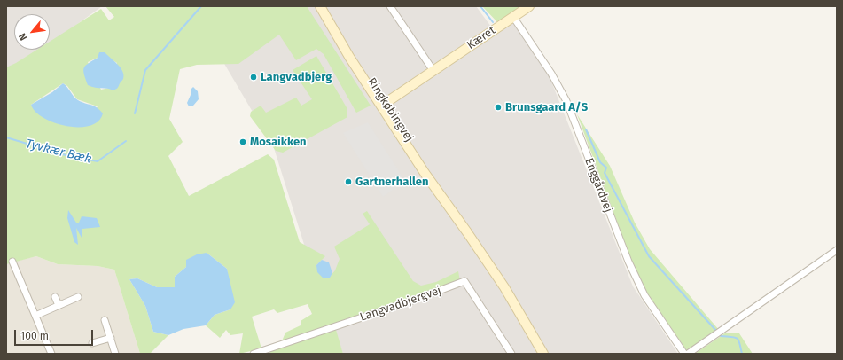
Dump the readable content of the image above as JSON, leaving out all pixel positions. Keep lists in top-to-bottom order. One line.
{"streets":{"street":["Kæret","Ringkøbingvej","Enggårdvej","Langvadbjergvej"]},"crossings":[["Kæret","Ringkøbingvej"],["Kæret","Enggårdvej"]],"water":["Tyvkær Bæk"],"places":["Langvadbjerg","Brunsgaard A/S","Mosaikken","Gartnerhallen"],"scale_bar":"100 m","north":"bottom left"}
